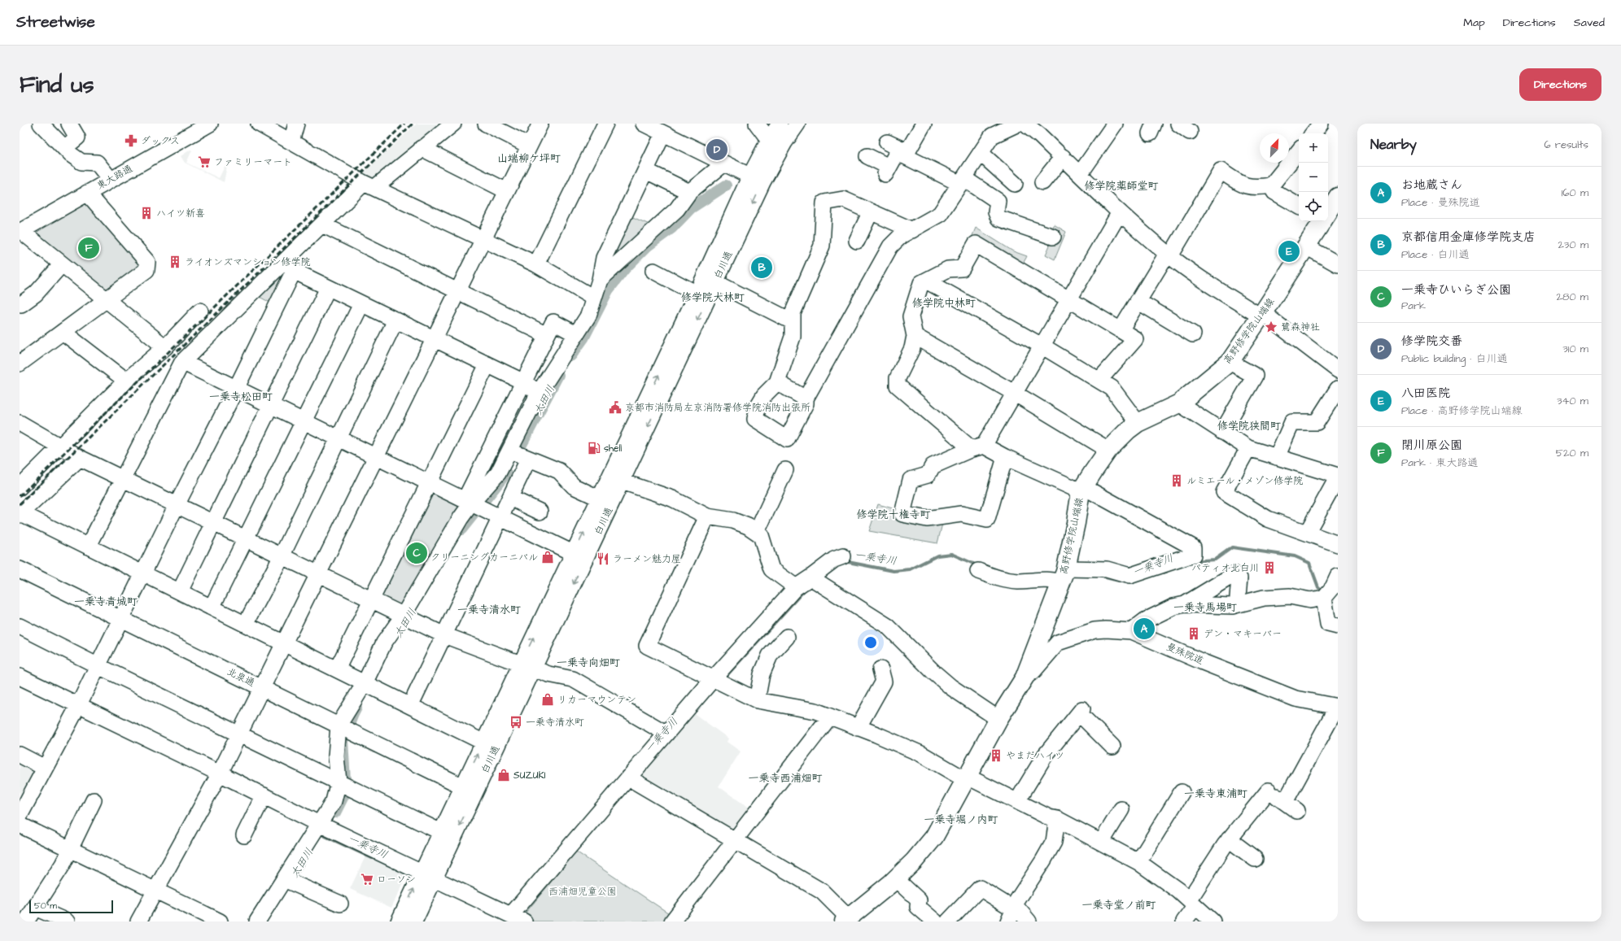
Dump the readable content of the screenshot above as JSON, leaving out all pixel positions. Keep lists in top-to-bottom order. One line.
{"streets":{"main road":["高野修学院山端線"],"street":["東大路通","白川通","曼殊院道","北泉通"]},"crossings":[["白川通","北泉通"],["高野修学院山端線","曼殊院道"]],"districts":["山端柳ケ坪町","修学院薬師堂町","修学院大林町","修学院中林町","一乗寺松田町","修学院狭間町","修学院十権寺町","一乗寺青城町","一乗寺馬場町","一乗寺清水町","一乗寺向畑町","一乗寺西浦畑町","一乗寺東浦町","一乗寺堀ノ内町","一乗寺堂ノ前町"],"water":["太田川","一乗寺川"],"parks":["西浦畑児童公園"],"places":{"pharmacy":["ダックス"],"supermarket":["ファミリーマート","ローソン"],"building":["ハイツ新喜","ライオンズマンション修学院","ルミエール・メゾン修学院","パティオ北白川","デン・マキーバー","やまだハイツ"],"place":["鷺森神社"],"public building":["京都市消防局左京消防署修学院消防出張所"],"fuel station":["shell"],"shop":["クリーニングカーニバル","リカーマウンテン","SUZUKI"],"restaurant":["ラーメン魅力屋"],"bus stop":["一乗寺清水町"]},"scale_bar":"50 m","north":"top right","page":{"header":"Streetwise","nav":["Map","Directions","Saved"],"buttons":"Directions","title":"Find us","heading":["Nearby","6 results"],"map_buttons":["+","−"],"pins":["D","F","E","B","C","A"],"list":[{"mark":"A","name":"お地蔵さん","note":"Place · 曼殊院道","value":"160 m"},{"mark":"B","name":"京都信用金庫修学院支店","note":"Place · 白川通","value":"230 m"},{"mark":"C","name":"一乗寺ひいらぎ公園","note":"Park","value":"280 m"},{"mark":"D","name":"修学院交番","note":"Public building · 白川通","value":"310 m"},{"mark":"E","name":"八田医院","note":"Place · 高野修学院山端線","value":"340 m"},{"mark":"F","name":"閉川原公園","note":"Park · 東大路通","value":"520 m"}],"scale":"50 m"}}
